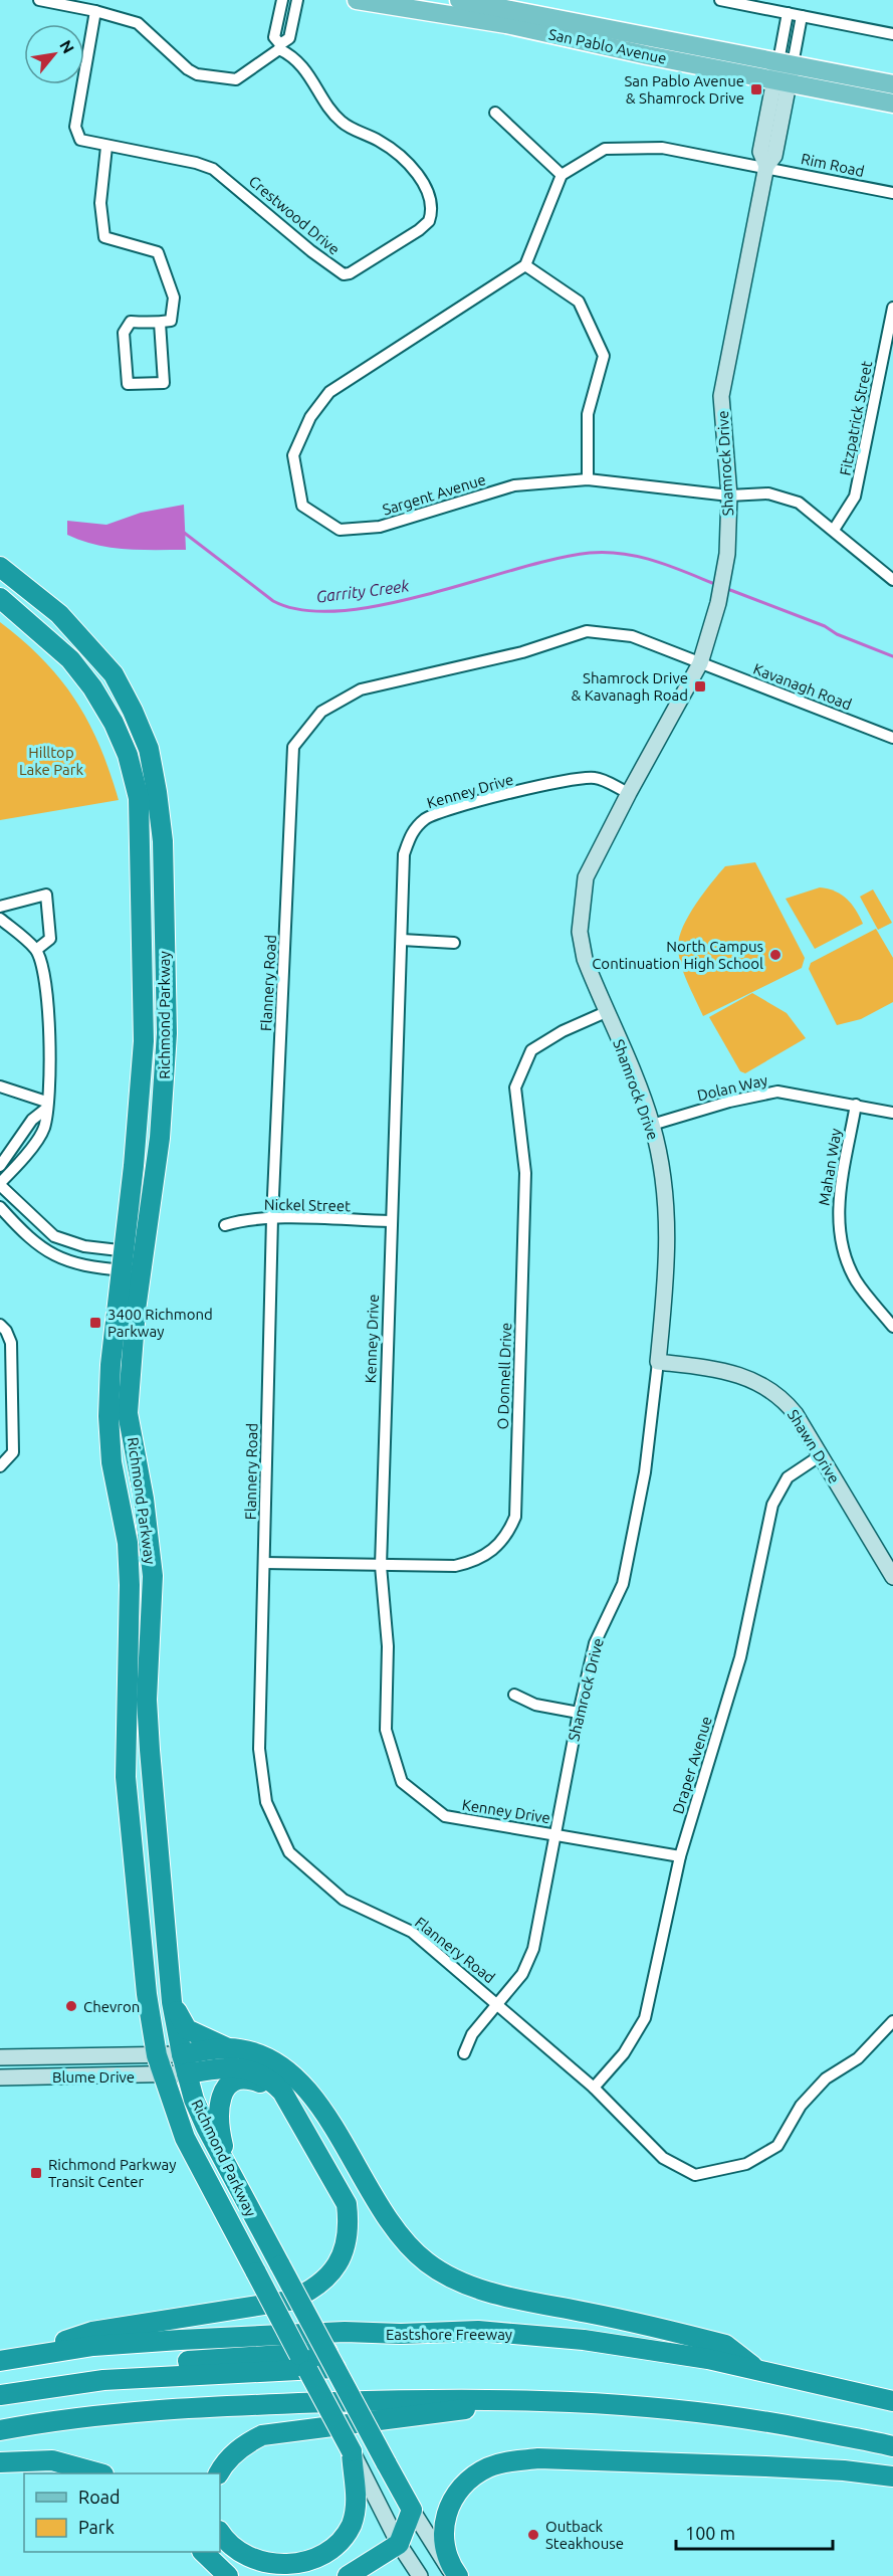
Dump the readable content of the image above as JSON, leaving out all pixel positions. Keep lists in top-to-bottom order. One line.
{"streets":{"highway":["Richmond Parkway","Eastshore Freeway"],"main road":["San Pablo Avenue"],"street":["Rim Road","Crestwood Drive","Fitzpatrick Street","Shamrock Drive","Sargent Avenue","Kavanagh Road","Kenney Drive","Flannery Road","Dolan Way","Mahan Way","Nickel Street","O Donnell Drive","Shawn Drive","Draper Avenue","Blume Drive"]},"crossings":[["San Pablo Avenue","Shamrock Drive"],["Rim Road","Shamrock Drive"],["Fitzpatrick Street","Sargent Avenue"],["Shamrock Drive","Sargent Avenue"],["Shamrock Drive","Kavanagh Road"],["Shamrock Drive","Kenney Drive"],["Shamrock Drive","Flannery Road"],["Shamrock Drive","Dolan Way"],["Shamrock Drive","O Donnell Drive"],["Shamrock Drive","Shawn Drive"],["Kavanagh Road","Flannery Road"],["Kenney Drive","Nickel Street"],["Kenney Drive","O Donnell Drive"],["Kenney Drive","Draper Avenue"],["Flannery Road","Nickel Street"],["Flannery Road","O Donnell Drive"],["Flannery Road","Draper Avenue"],["Richmond Parkway","Blume Drive"],["Dolan Way","Mahan Way"],["Shawn Drive","Draper Avenue"]],"water":["Garrity Creek"],"parks":["Hilltop Lake Park"],"places":{"transit":["San Pablo Avenue & Shamrock Drive","Shamrock Drive & Kavanagh Road","3400 Richmond Parkway","Richmond Parkway Transit Center"],"other":["North Campus Continuation High School","Chevron","Outback Steakhouse"]},"legend":["Road","Park"],"scale_bar":"100 m","north":"top right"}
